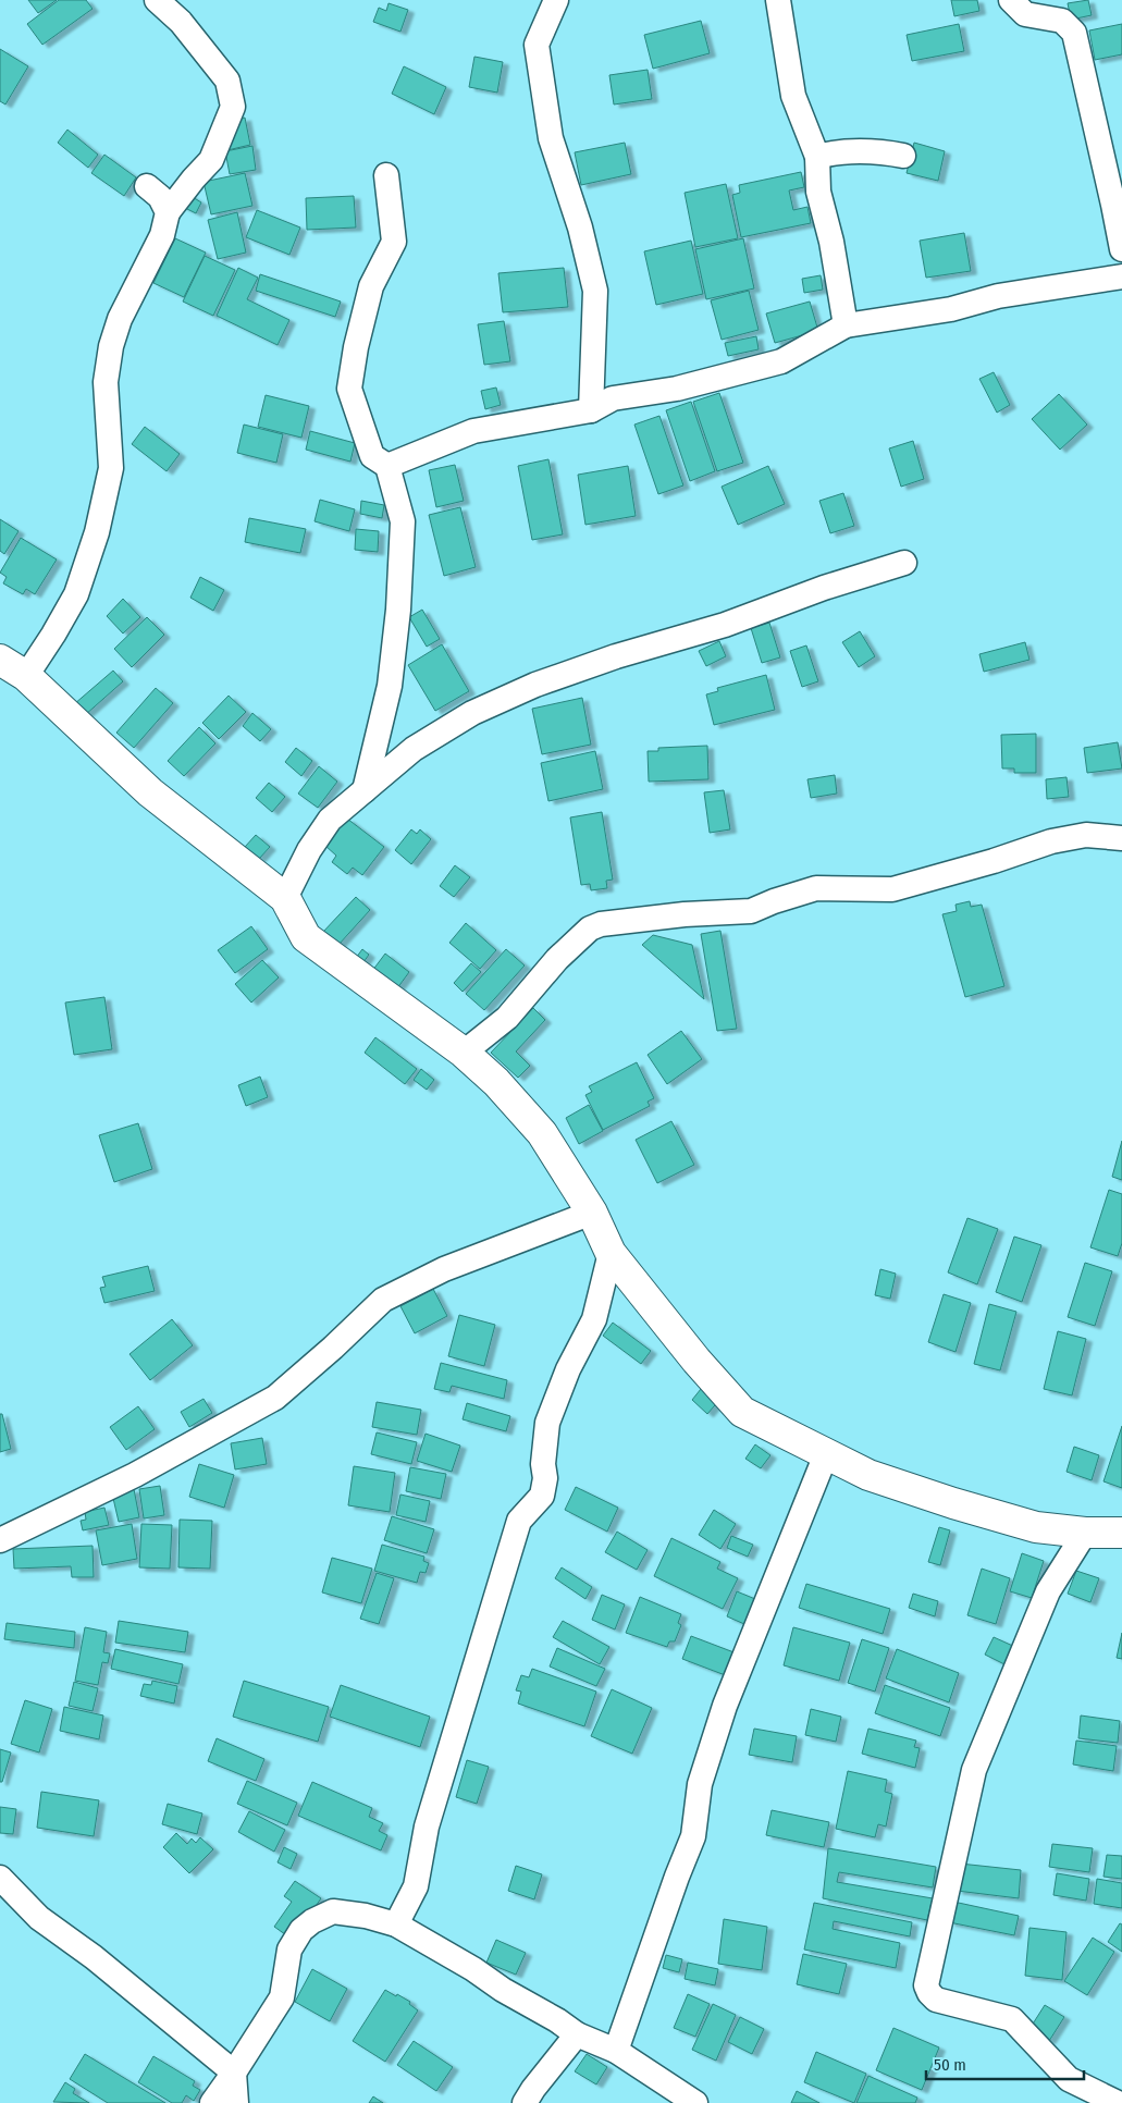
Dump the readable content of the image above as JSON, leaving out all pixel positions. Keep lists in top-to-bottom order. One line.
{"scale_bar":"50 m"}
